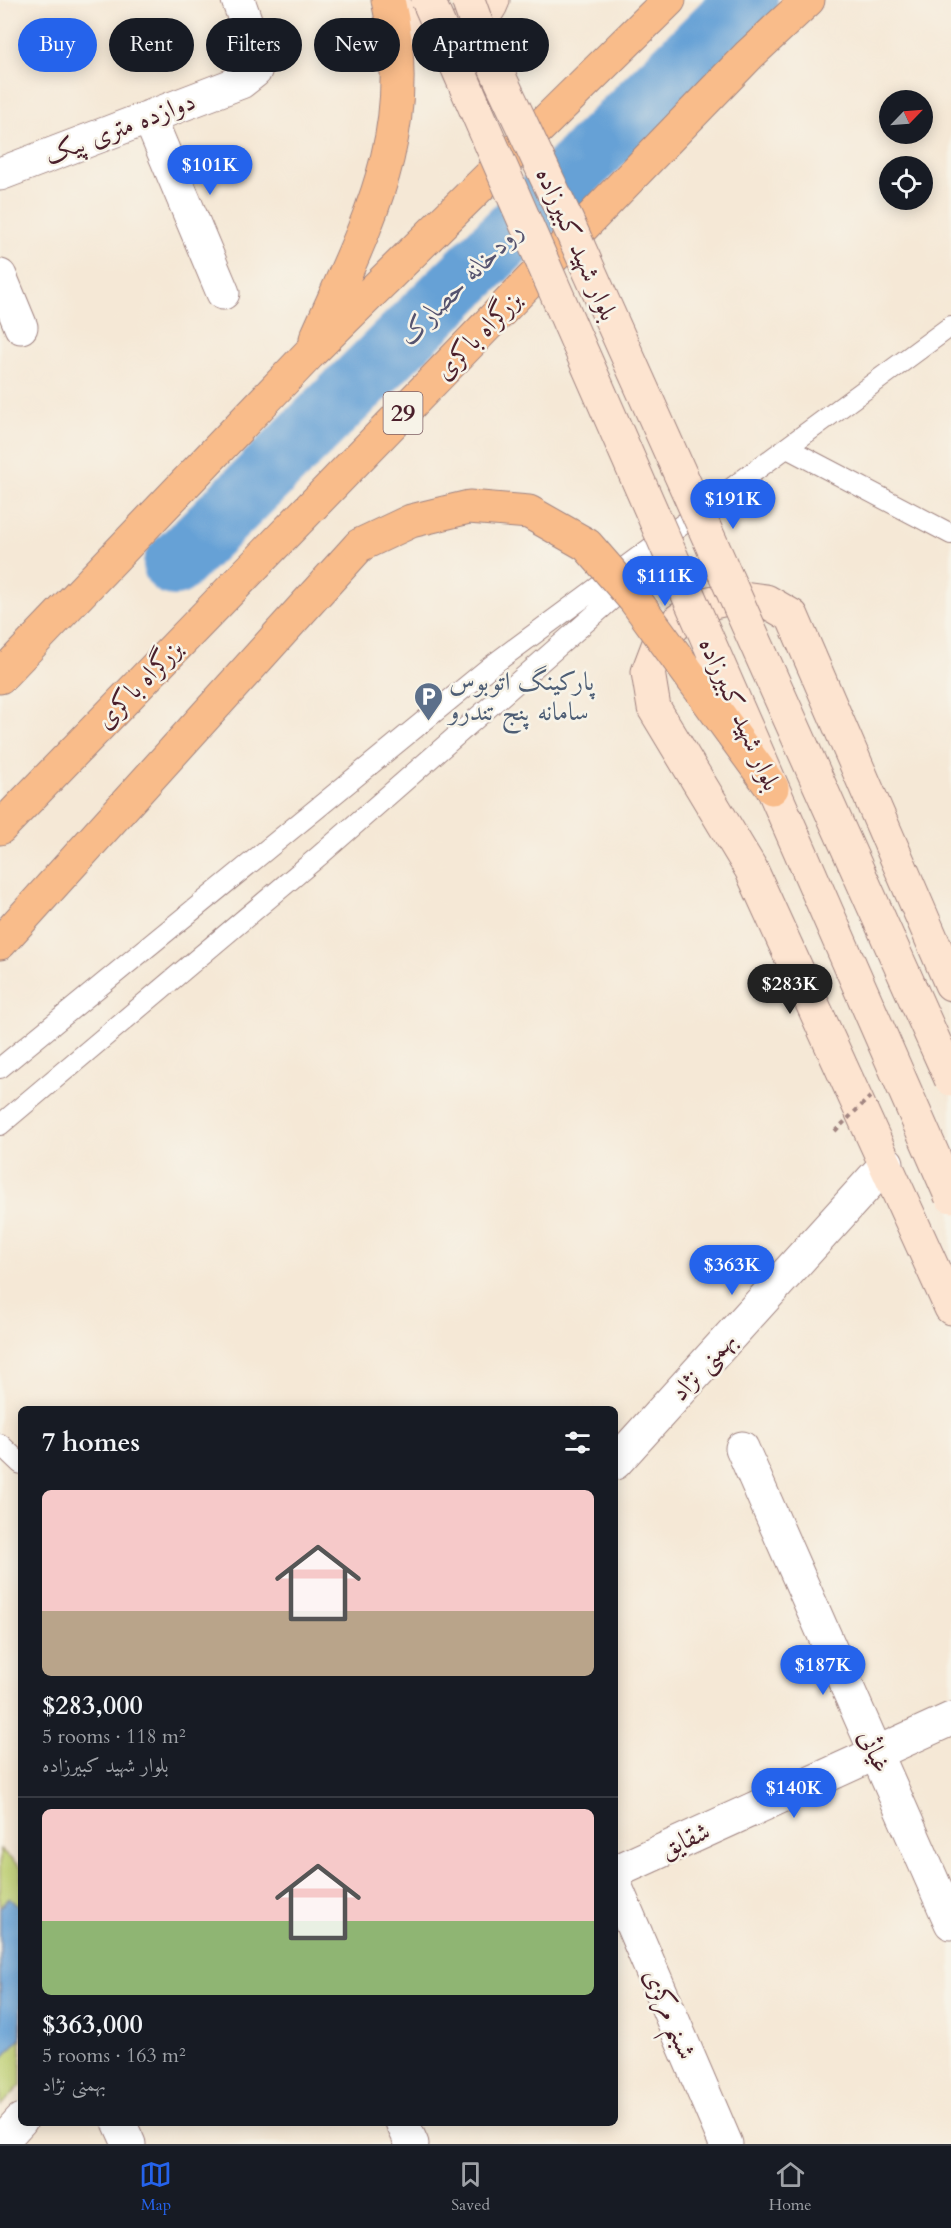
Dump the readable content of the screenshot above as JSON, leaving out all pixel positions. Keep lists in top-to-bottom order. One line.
{"streets":{"highway":["بزرگراه باکری","29"],"main road":["بلوار شهید کبیرزاده"],"street":["دوازده متری پیک","بهمنی نژاد","غیاثی","شقایق","شبنم مرکزی"]},"crossings":[["غیاثی","شقایق"]],"water":["رودخانه حصارک"],"places":{"parking":["پارکینگ اتوبوس سامانه پنج تندرو"]},"north":"top right","page":{"chip":["Buy","Rent","Filters","New","Apartment"],"price":["$101K","$191K","$111K","$283K","$363K","$187K","$140K"],"heading":"7 homes","list":[{"name":"$283,000","note":"5 rooms · 118 m² · بلوار شهید کبیرزاده"},{"name":"$363,000","note":"5 rooms · 163 m² · بهمنی نژاد"}],"tabs":["Map","Saved","Home"]}}
